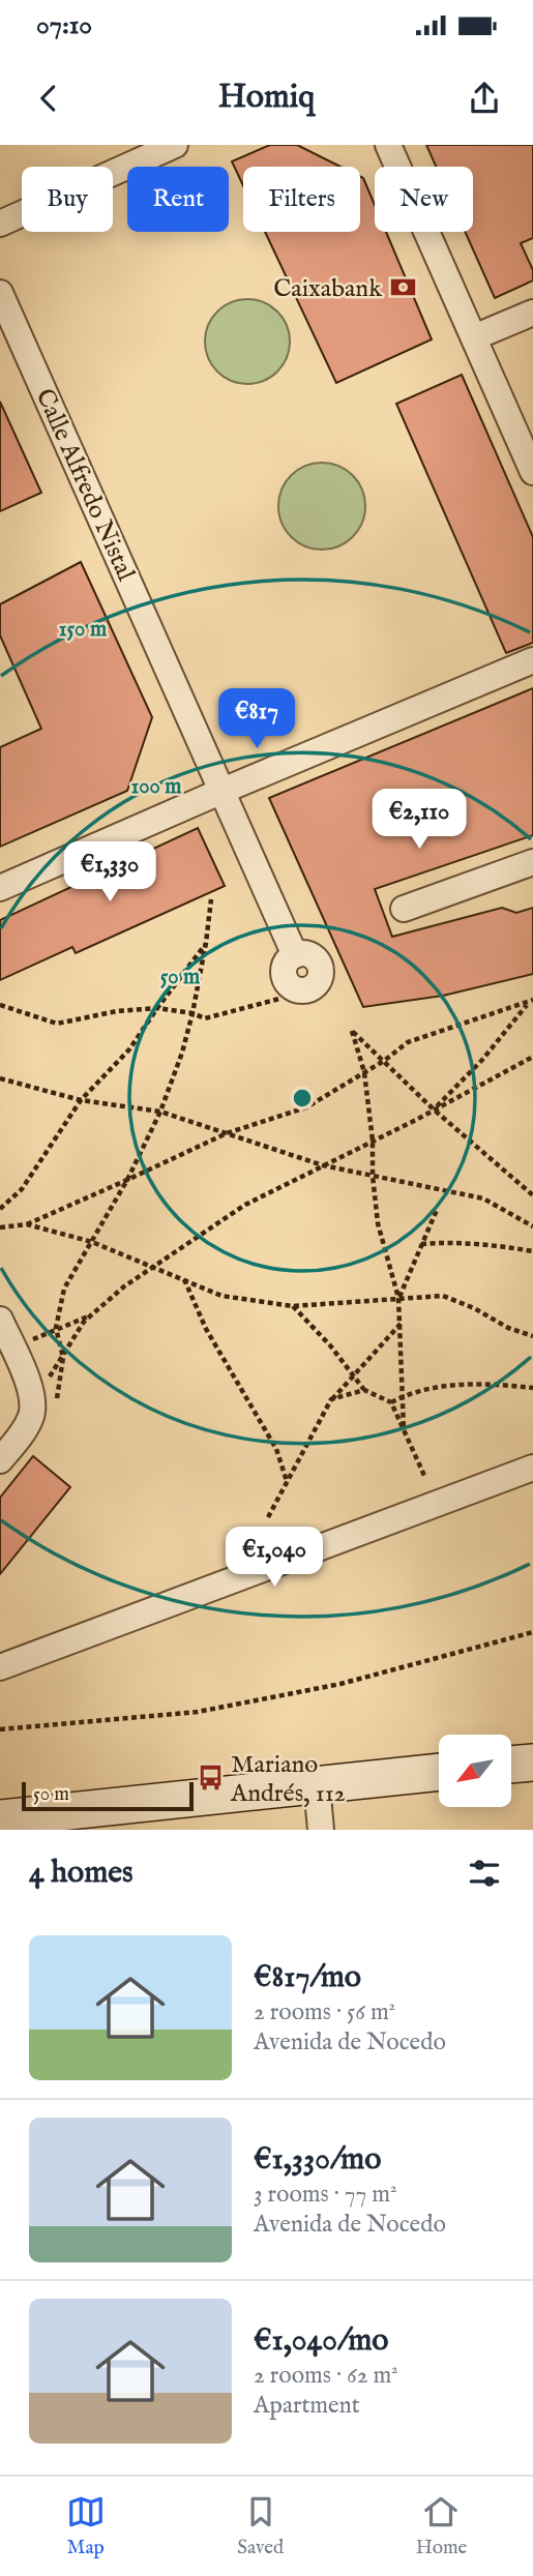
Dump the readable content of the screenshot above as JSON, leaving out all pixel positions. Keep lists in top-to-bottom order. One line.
{"streets":{"street":["Calle Alfredo Nistal"]},"places":{"bank":["Caixabank"],"bus stop":["Mariano Andrés, 112"]},"scale_bar":"50 m","north":"bottom left","page":{"status":"07:10","header":"Homiq","chip":["Buy","Rent","Filters","New"],"price":["€817","€2,110","€1,330","€1,040"],"scale":"50 m","heading":"4 homes","list":[{"name":"€817/mo","note":"2 rooms · 56 m² · Avenida de Nocedo"},{"name":"€1,330/mo","note":"3 rooms · 77 m² · Avenida de Nocedo"},{"name":"€1,040/mo","note":"2 rooms · 62 m² · Apartment"}],"tabs":["Map","Saved","Home"]},"rings":["150 m","100 m","50 m"]}
